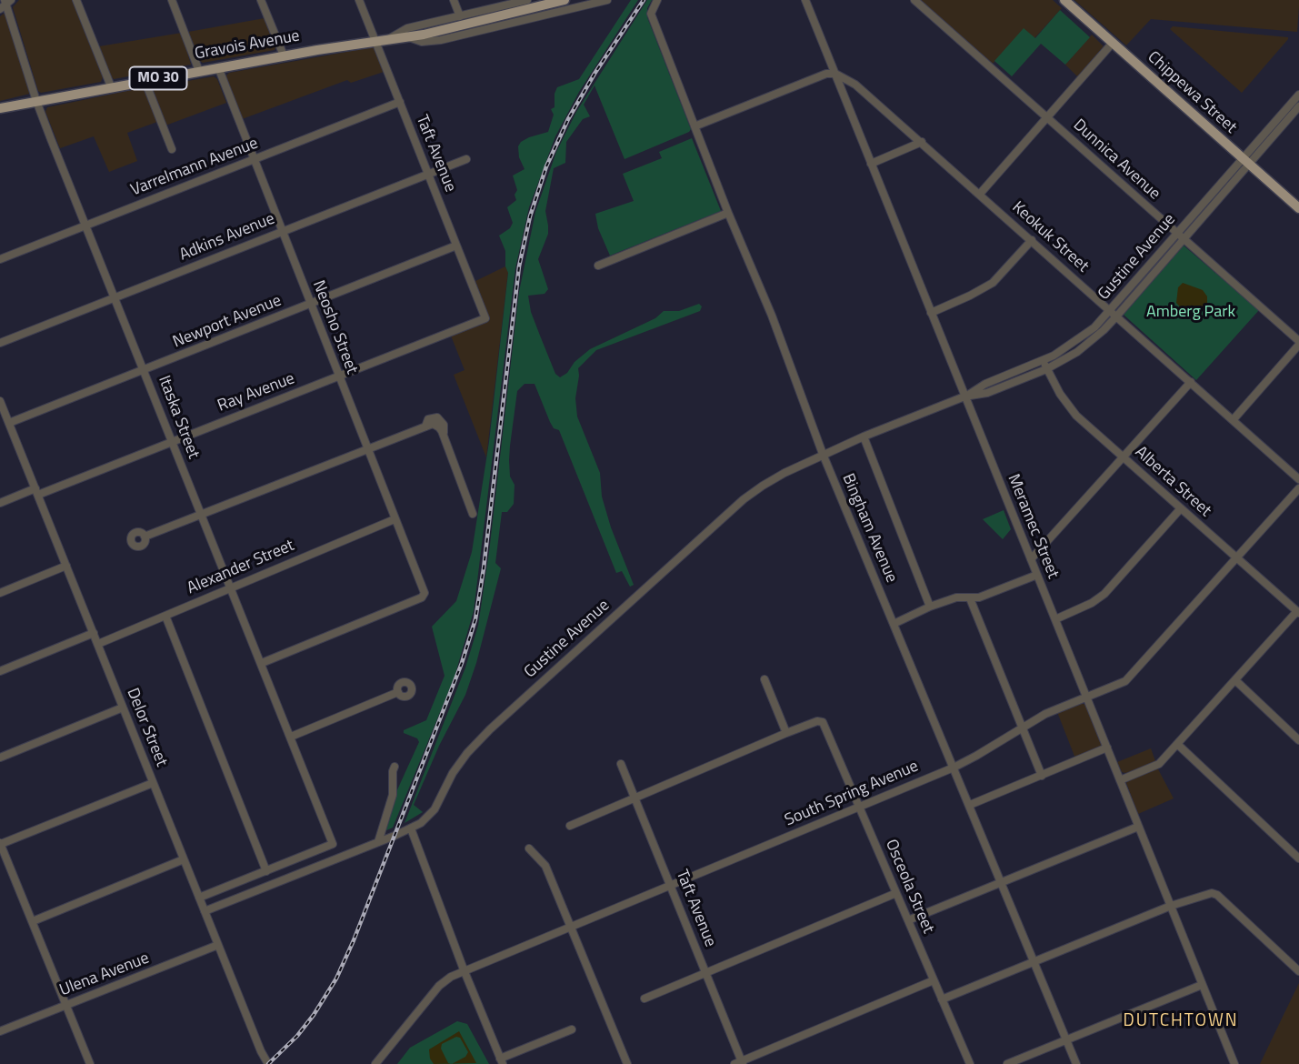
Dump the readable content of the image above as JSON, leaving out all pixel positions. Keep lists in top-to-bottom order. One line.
{"streets":{"main road":["Gravois Avenue","MO 30","Chippewa Street"],"street":["Taft Avenue","Dunnica Avenue","Varrelmann Avenue","Adkins Avenue","Keokuk Street","Gustine Avenue","Newport Avenue","Neosho Street","Ray Avenue","Itaska Street","Alberta Street","Meramec Street","Bingham Avenue","Alexander Street","Delor Street","South Spring Avenue","Osceola Street","Ulena Avenue"]},"crossings":[["Gravois Avenue","Taft Avenue"],["Gravois Avenue","Neosho Street"],["Gravois Avenue","Itaska Street"],["Chippewa Street","Gustine Avenue"],["Taft Avenue","Varrelmann Avenue"],["Taft Avenue","Adkins Avenue"],["Taft Avenue","Newport Avenue"],["Taft Avenue","Ray Avenue"],["Taft Avenue","South Spring Avenue"],["Dunnica Avenue","Gustine Avenue"],["Varrelmann Avenue","Neosho Street"],["Varrelmann Avenue","Itaska Street"],["Adkins Avenue","Neosho Street"],["Adkins Avenue","Itaska Street"],["Keokuk Street","Gustine Avenue"],["Keokuk Street","Meramec Street"],["Gustine Avenue","Alberta Street"],["Gustine Avenue","Meramec Street"],["Gustine Avenue","Bingham Avenue"],["Gustine Avenue","Delor Street"],["Newport Avenue","Neosho Street"],["Newport Avenue","Itaska Street"],["Newport Avenue","Delor Street"],["Neosho Street","Ray Avenue"],["Neosho Street","Itaska Street"],["Neosho Street","Alexander Street"],["Ray Avenue","Itaska Street"],["Ray Avenue","Delor Street"],["Itaska Street","Alexander Street"],["Alberta Street","South Spring Avenue"],["Meramec Street","South Spring Avenue"],["Bingham Avenue","South Spring Avenue"],["Alexander Street","Delor Street"],["Delor Street","Ulena Avenue"],["South Spring Avenue","Osceola Street"]],"districts":["DUTCHTOWN"],"parks":["Amberg Park"]}
